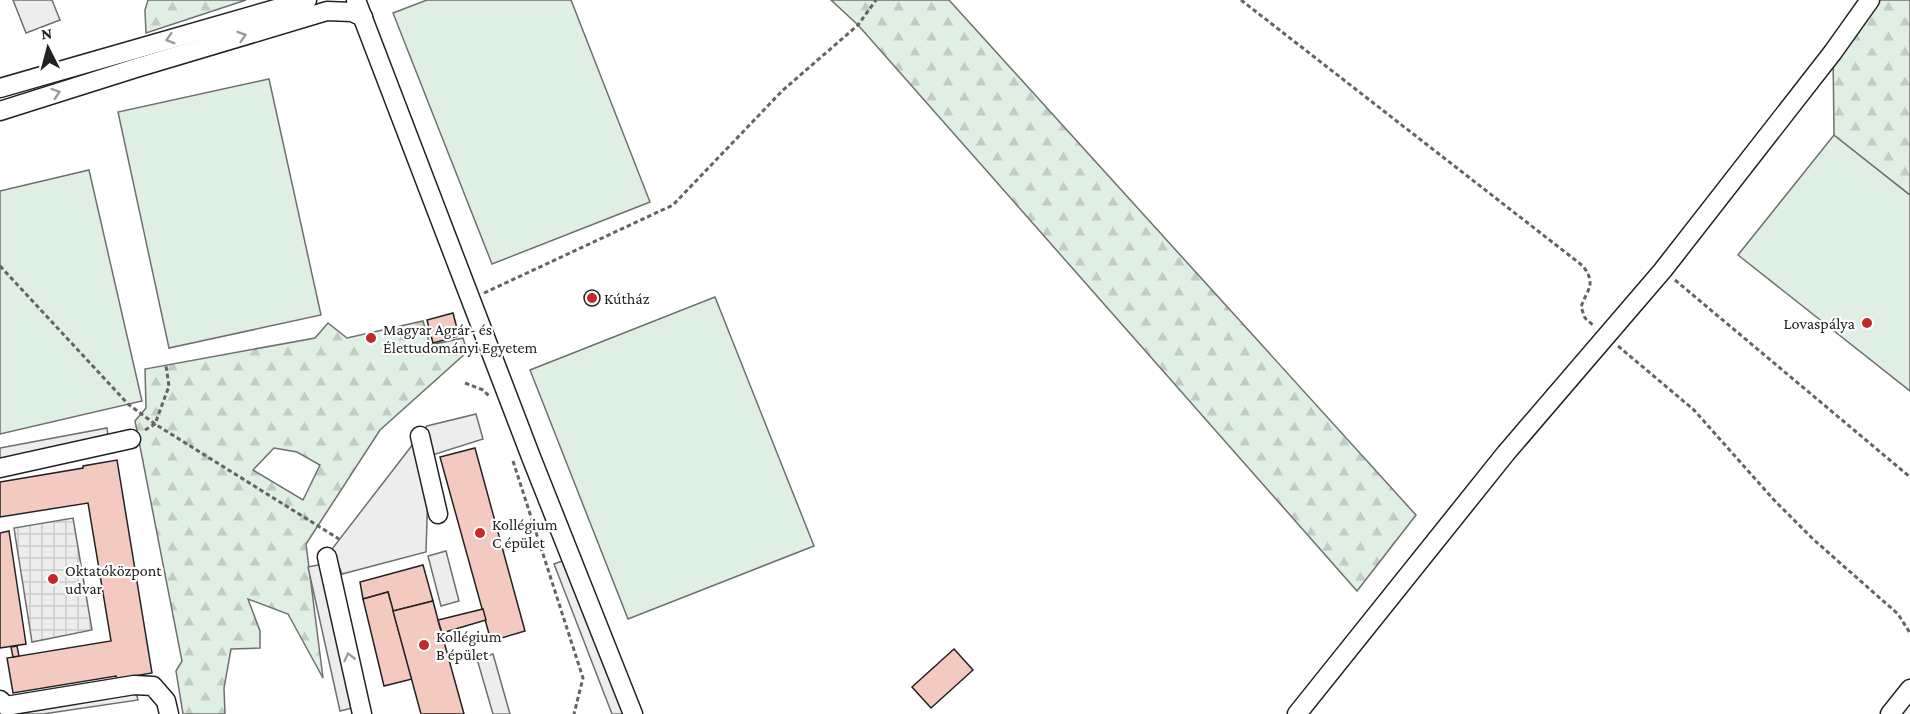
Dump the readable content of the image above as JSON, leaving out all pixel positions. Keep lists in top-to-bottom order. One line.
{"places":["Kútház","Lovaspálya","Magyar Agrár- és Élettudományi Egyetem","Kollégium C épület","Oktatóközpont udvar","Kollégium B épület"],"north":"top"}
